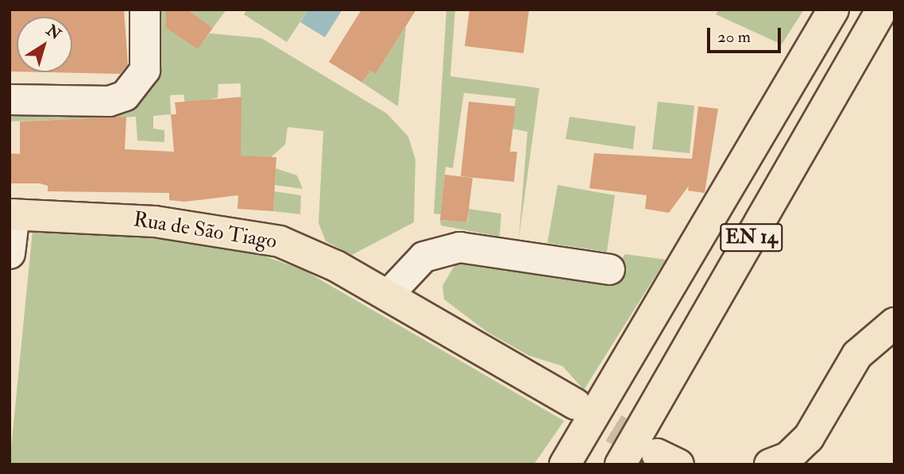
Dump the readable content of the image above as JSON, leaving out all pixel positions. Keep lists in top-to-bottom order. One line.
{"streets":{"main road":["Rua de São Tiago","EN 14"]},"scale_bar":"20 m","north":"top right"}
